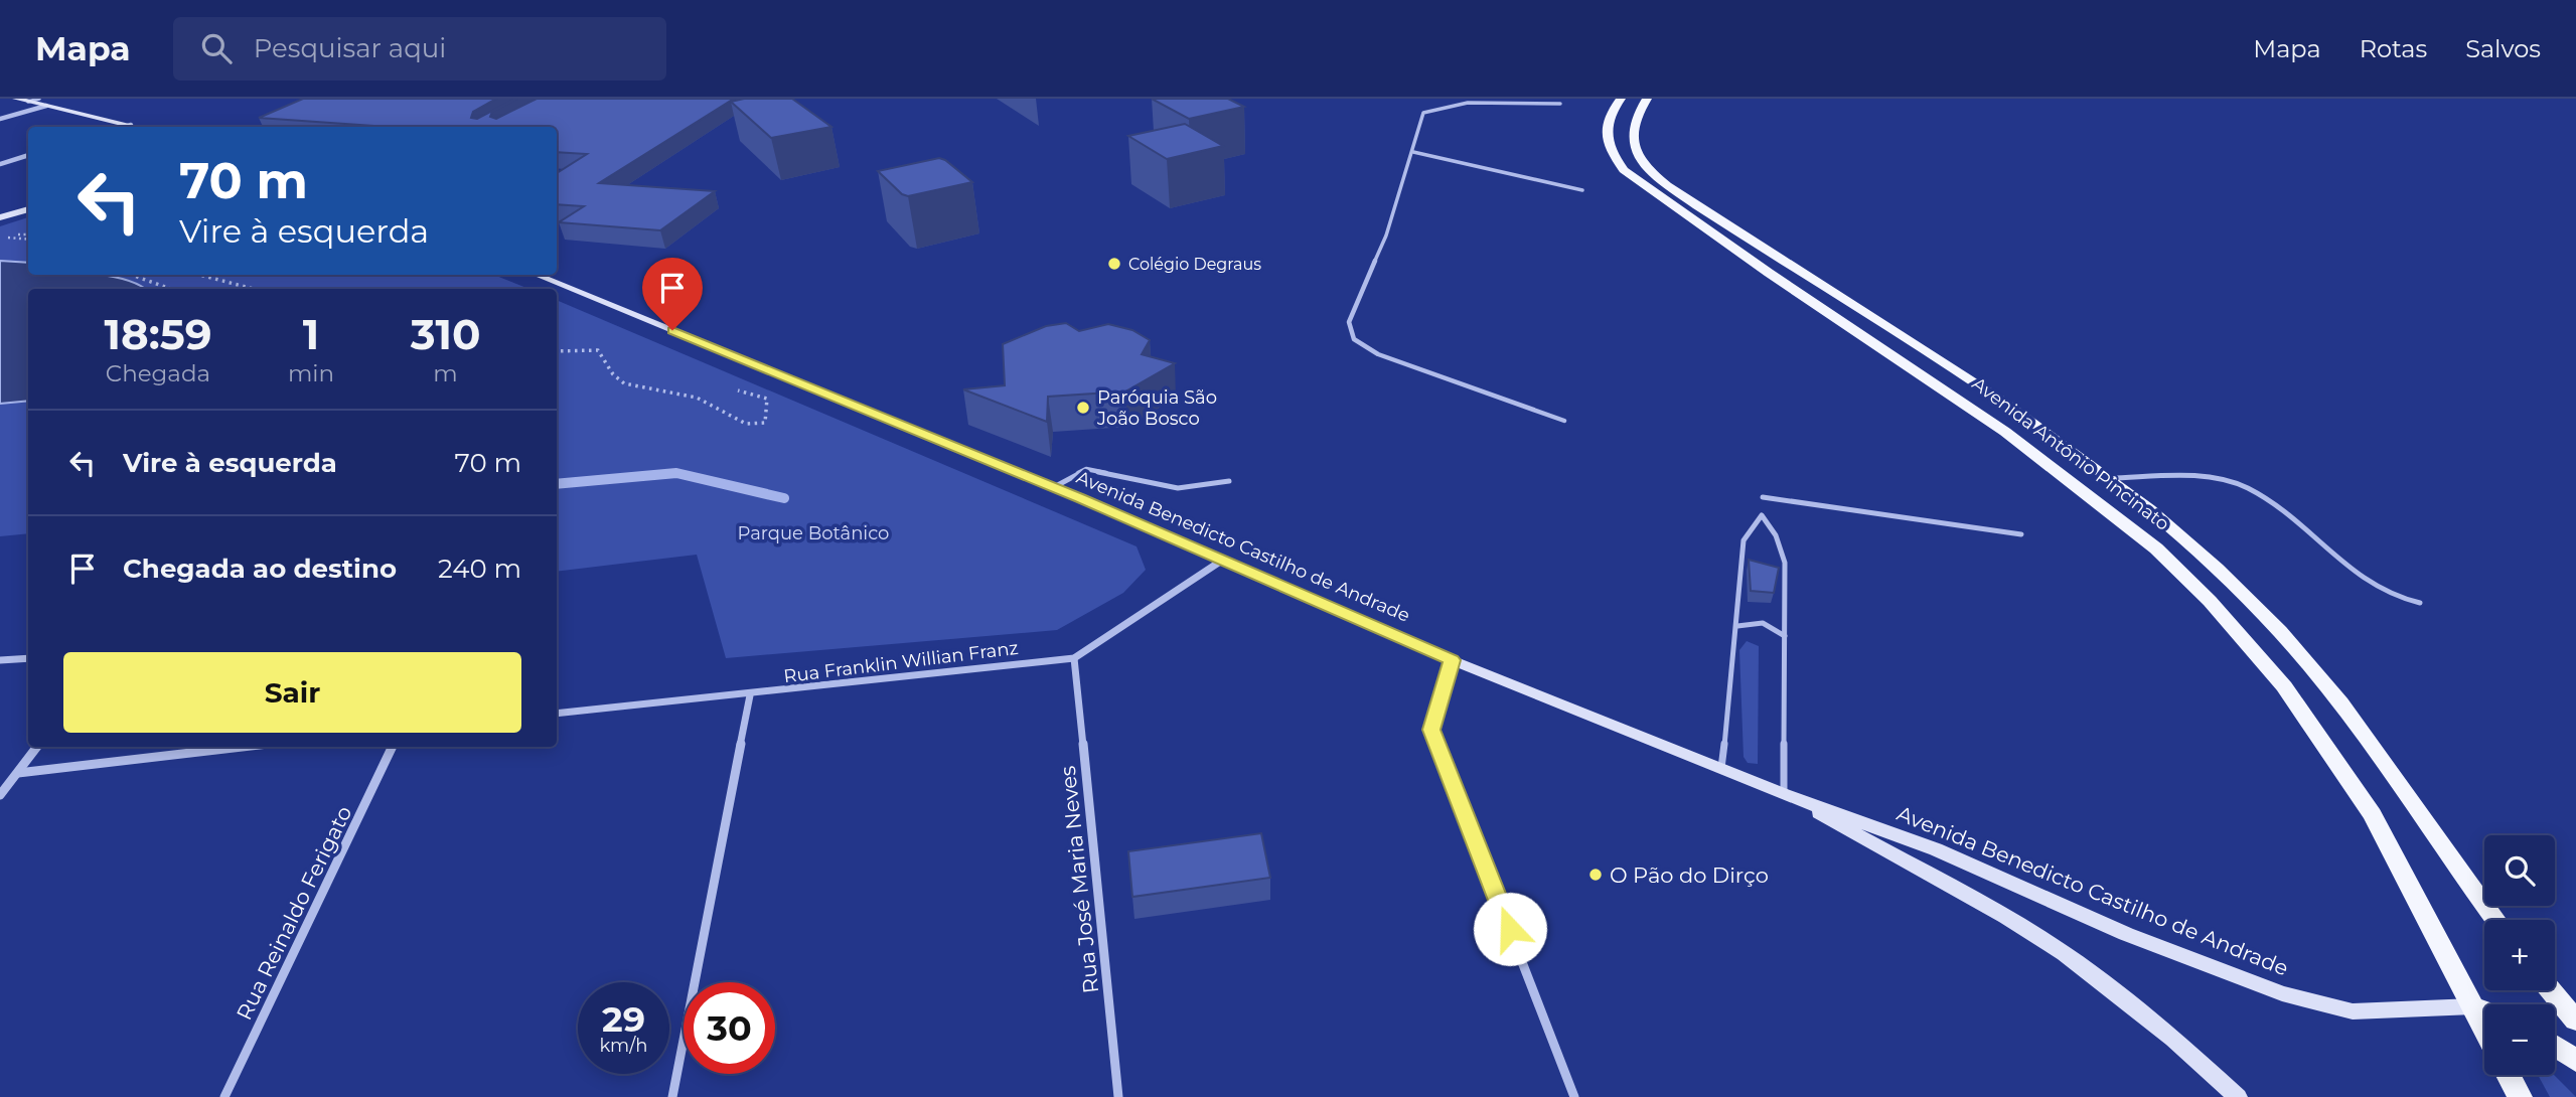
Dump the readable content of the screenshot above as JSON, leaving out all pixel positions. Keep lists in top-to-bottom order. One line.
{"streets":{"main road":["Avenida Antônio Pincinato","Avenida Benedicto Castilho de Andrade"],"street":["Rua Franklin Willian Franz","Rua José Maria Neves","Rua Reinaldo Ferigato"]},"crossings":[["Avenida Antônio Pincinato","Avenida Benedicto Castilho de Andrade"],["Avenida Benedicto Castilho de Andrade","Rua Franklin Willian Franz"],["Rua Franklin Willian Franz","Rua José Maria Neves"]],"parks":["Parque Botânico"],"places":["Colégio Degraus","Paróquia São João Bosco","O Pão do Dirço"],"page":{"header":"Mapa","search":"Pesquisar aqui","nav":["Mapa","Rotas","Salvos"],"turn":["70 m","Vire à esquerda"],"eta":["18:59","Chegada","1","min","310","m"],"list":[{"name":"Vire à esquerda","value":"70 m"},{"name":"Chegada ao destino","value":"240 m"}],"buttons":"Sair","map_buttons":["+","−"],"speed":"29 km/h","limit":"30"}}
